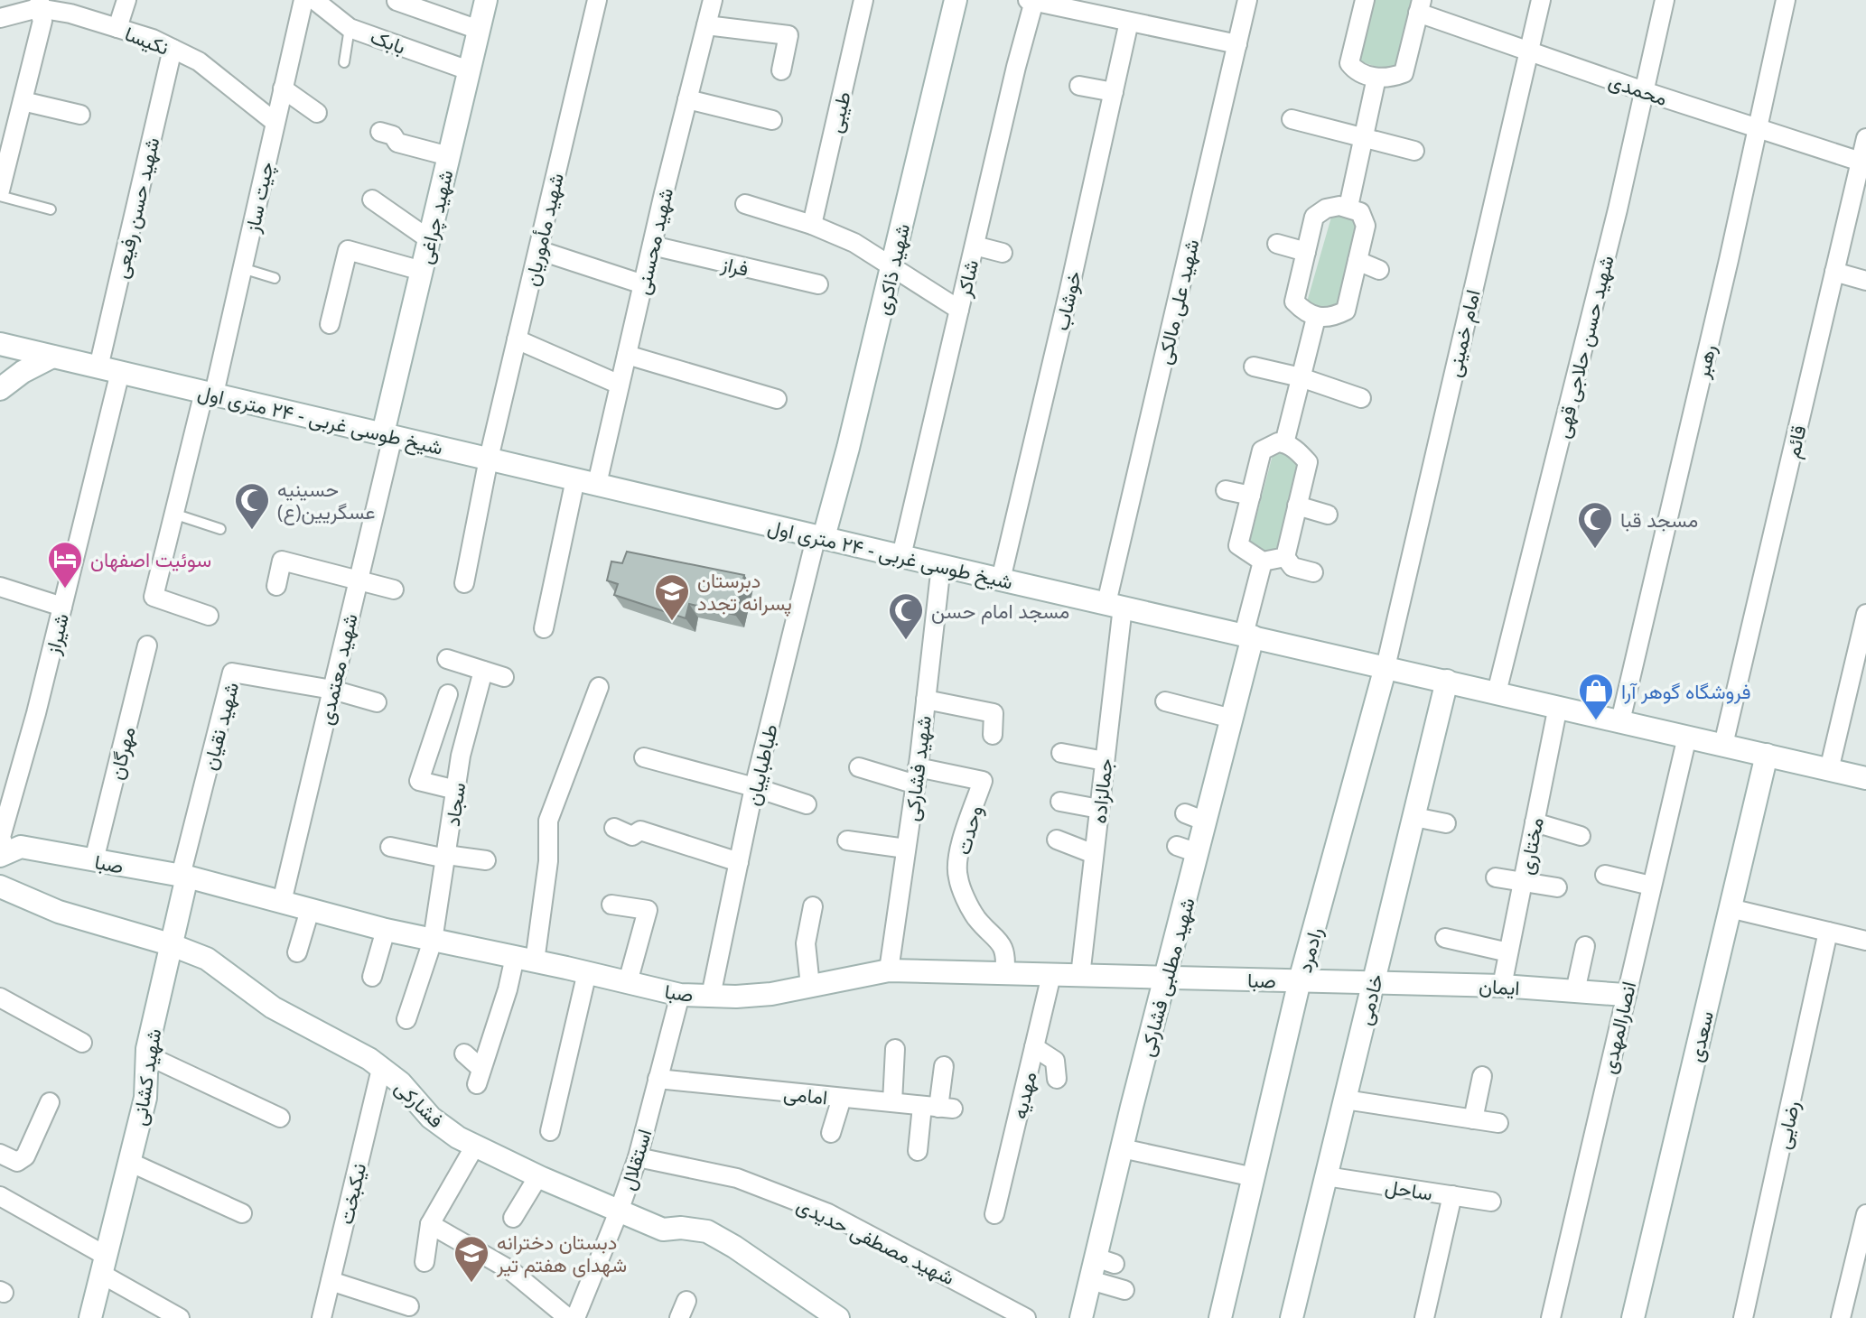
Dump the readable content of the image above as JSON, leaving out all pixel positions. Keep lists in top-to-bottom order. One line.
{"streets":{"street":["نکیسا","بابک","محمدی","طیبی","چیت ساز","شهید حسن رفیعی","شهید چراغی","شهید مأموریان","شهید محسنی","فراز","شهید ذاکری","شاکر","خوشاب","شهید علی مالکی","امام خمینی","شهید حسن حلاجی قهی","رهبر","شیخ طوسی غربی - ۲۴ متری اول","قائم","شیراز","شهید معتمدی","شهید نقیان","مهرگان","طباطباییان","شهید فشارکی","جمالزاده","سجاد","وحدت","مختاری","صبا","رادمرد","شهید مطلبی فشارکی","ایمان","خادمی","انصارالمهدی","سعدی","شهید کشانی","امامی","مهدیه","فشارکی","رضایی","استقلال","ساحل","نیکبخت","شهید مصطفی حدیدی"]},"crossings":[["نکیسا","چیت ساز"],["نکیسا","شهید حسن رفیعی"],["بابک","شهید چراغی"],["محمدی","امام خمینی"],["محمدی","شهید حسن حلاجی قهی"],["محمدی","رهبر"],["محمدی","قائم"],["چیت ساز","شیخ طوسی غربی - ۲۴ متری اول"],["شهید حسن رفیعی","شیخ طوسی غربی - ۲۴ متری اول"],["شهید حسن رفیعی","شیراز"],["شهید چراغی","شیخ طوسی غربی - ۲۴ متری اول"],["شهید چراغی","شهید معتمدی"],["شهید مأموریان","شیخ طوسی غربی - ۲۴ متری اول"],["شهید محسنی","فراز"],["شهید محسنی","شیخ طوسی غربی - ۲۴ متری اول"],["شهید ذاکری","شیخ طوسی غربی - ۲۴ متری اول"],["شهید ذاکری","طباطباییان"],["شاکر","شیخ طوسی غربی - ۲۴ متری اول"],["خوشاب","شیخ طوسی غربی - ۲۴ متری اول"],["شهید علی مالکی","شیخ طوسی غربی - ۲۴ متری اول"],["شهید علی مالکی","جمالزاده"],["امام خمینی","شیخ طوسی غربی - ۲۴ متری اول"],["امام خمینی","رادمرد"],["شهید حسن حلاجی قهی","شیخ طوسی غربی - ۲۴ متری اول"],["رهبر","شیخ طوسی غربی - ۲۴ متری اول"],["شیخ طوسی غربی - ۲۴ متری اول","قائم"],["شیخ طوسی غربی - ۲۴ متری اول","شیراز"],["شیخ طوسی غربی - ۲۴ متری اول","شهید معتمدی"],["شیخ طوسی غربی - ۲۴ متری اول","طباطباییان"],["شیخ طوسی غربی - ۲۴ متری اول","شهید فشارکی"],["شیخ طوسی غربی - ۲۴ متری اول","جمالزاده"],["شیخ طوسی غربی - ۲۴ متری اول","مختاری"],["شیخ طوسی غربی - ۲۴ متری اول","رادمرد"],["شیخ طوسی غربی - ۲۴ متری اول","شهید مطلبی فشارکی"],["شیخ طوسی غربی - ۲۴ متری اول","خادمی"],["شیخ طوسی غربی - ۲۴ متری اول","انصارالمهدی"],["شیخ طوسی غربی - ۲۴ متری اول","سعدی"],["شیراز","صبا"],["شهید معتمدی","شهید نقیان"],["شهید معتمدی","صبا"],["شهید نقیان","صبا"],["شهید نقیان","شهید کشانی"],["مهرگان","صبا"],["طباطباییان","صبا"],["شهید فشارکی","وحدت"],["شهید فشارکی","صبا"],["جمالزاده","صبا"],["سجاد","صبا"],["وحدت","صبا"],["مختاری","ایمان"],["صبا","رادمرد"],["صبا","شهید مطلبی فشارکی"],["صبا","ایمان"],["صبا","خادمی"],["صبا","شهید کشانی"],["صبا","مهدیه"],["صبا","استقلال"],["ایمان","خادمی"],["ایمان","انصارالمهدی"],["خادمی","ساحل"],["شهید کشانی","فشارکی"],["امامی","استقلال"],["فشارکی","استقلال"],["فشارکی","نیکبخت"],["استقلال","شهید مصطفی حدیدی"]],"places":{"mosque":["حسینیه عسگریین(ع)","مسجد قبا","مسجد امام حسن"],"hotel":["سوئیت اصفهان"],"school or university":["دبرستان پسرانه تجدد","دبستان دخترانه شهدای هفتم تیر"],"shop":["فروشگاه گوهر آرا"]}}
